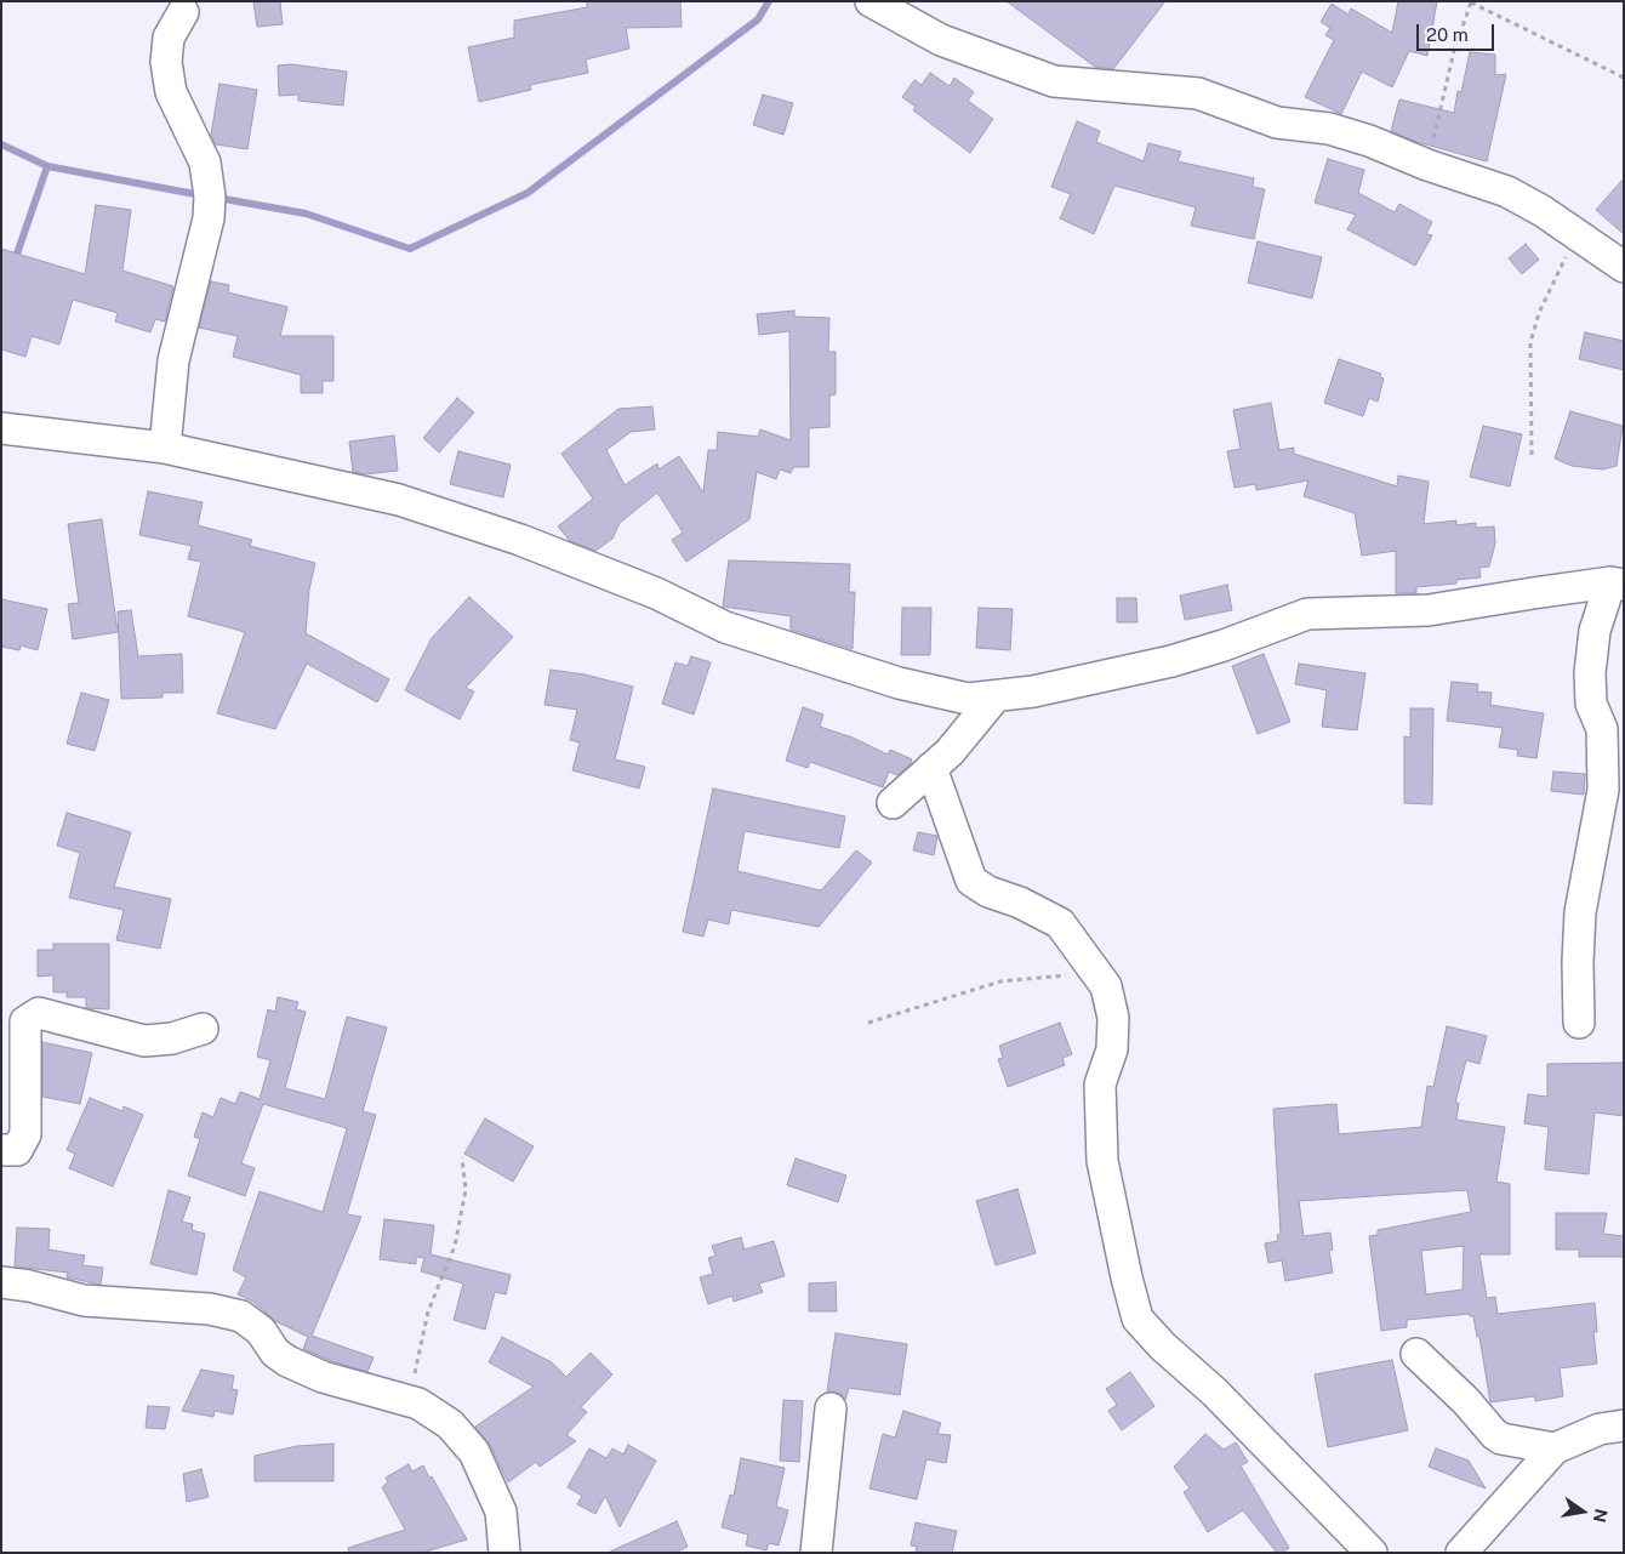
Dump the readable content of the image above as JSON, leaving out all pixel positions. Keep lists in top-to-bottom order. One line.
{"scale_bar":"20 m","north":"right"}
